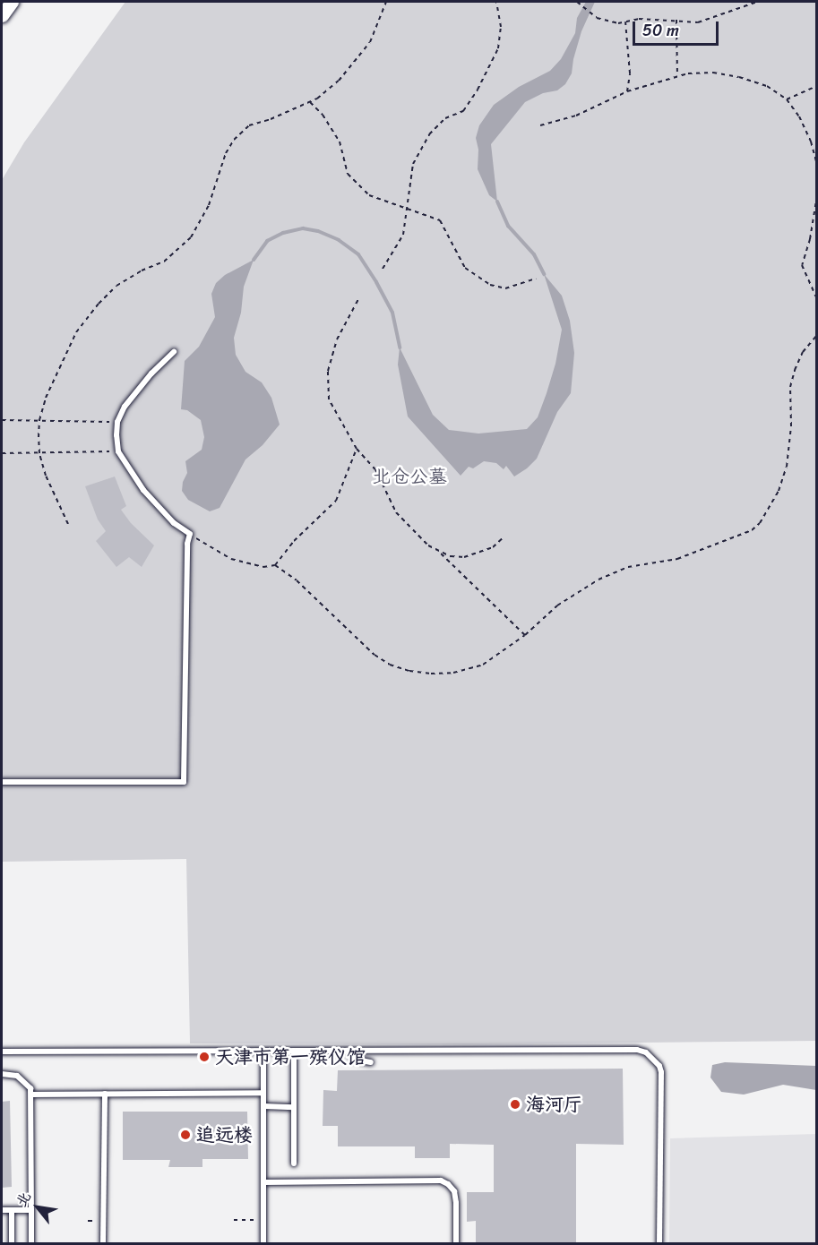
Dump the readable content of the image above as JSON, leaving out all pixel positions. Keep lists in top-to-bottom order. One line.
{"parks":["北仓公墓"],"places":["天津市第一殡仪馆","海河厅","追远楼"],"scale_bar":"50 m","north":"top left"}
